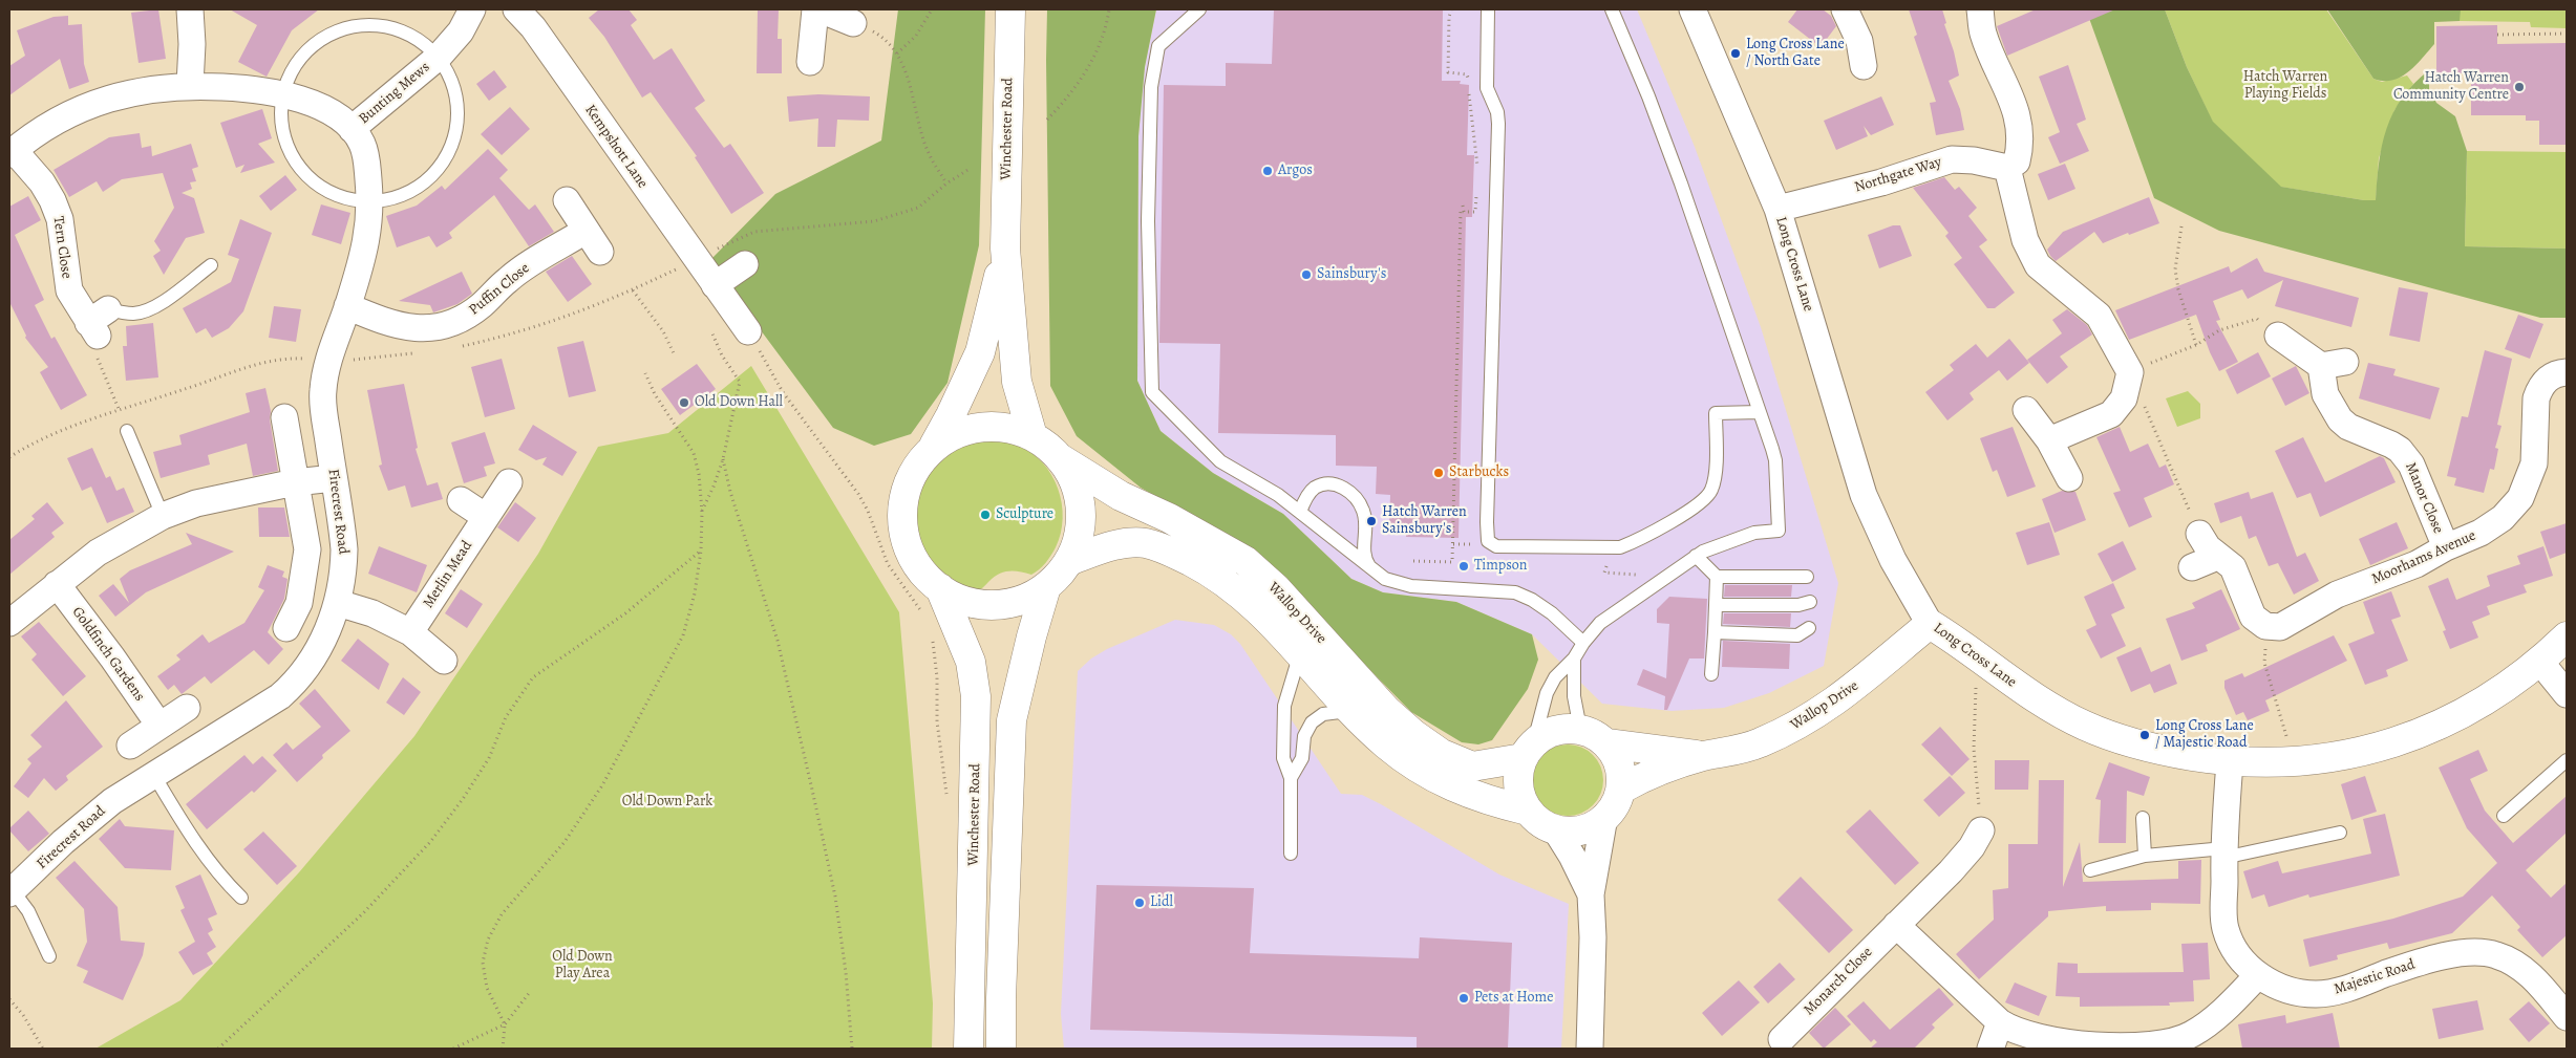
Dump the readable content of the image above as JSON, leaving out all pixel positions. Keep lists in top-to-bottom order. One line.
{"streets":{"street":["Bunting Mews","Winchester Road","Kempshott Lane","Northgate Way","Tern Close","Long Cross Lane","Puffin Close","Manor Close","Firecrest Road","Moorhams Avenue","Merlin Mead","Wallop Drive","Goldfinch Gardens","Majestic Road","Monarch Close"]},"crossings":[["Bunting Mews","Tern Close"],["Bunting Mews","Firecrest Road"],["Winchester Road","Wallop Drive"],["Northgate Way","Long Cross Lane"],["Long Cross Lane","Wallop Drive"],["Long Cross Lane","Majestic Road"],["Puffin Close","Firecrest Road"],["Manor Close","Moorhams Avenue"]],"parks":["Hatch Warren Playing Fields","Old Down Park","Old Down Play Area"],"places":["Long Cross Lane / North Gate","Hatch Warren Community Centre","Argos","Sainsbury's","Old Down Hall","Starbucks","Sculpture","Hatch Warren Sainsbury's","Timpson","Long Cross Lane / Majestic Road","Lidl","Pets at Home"]}
